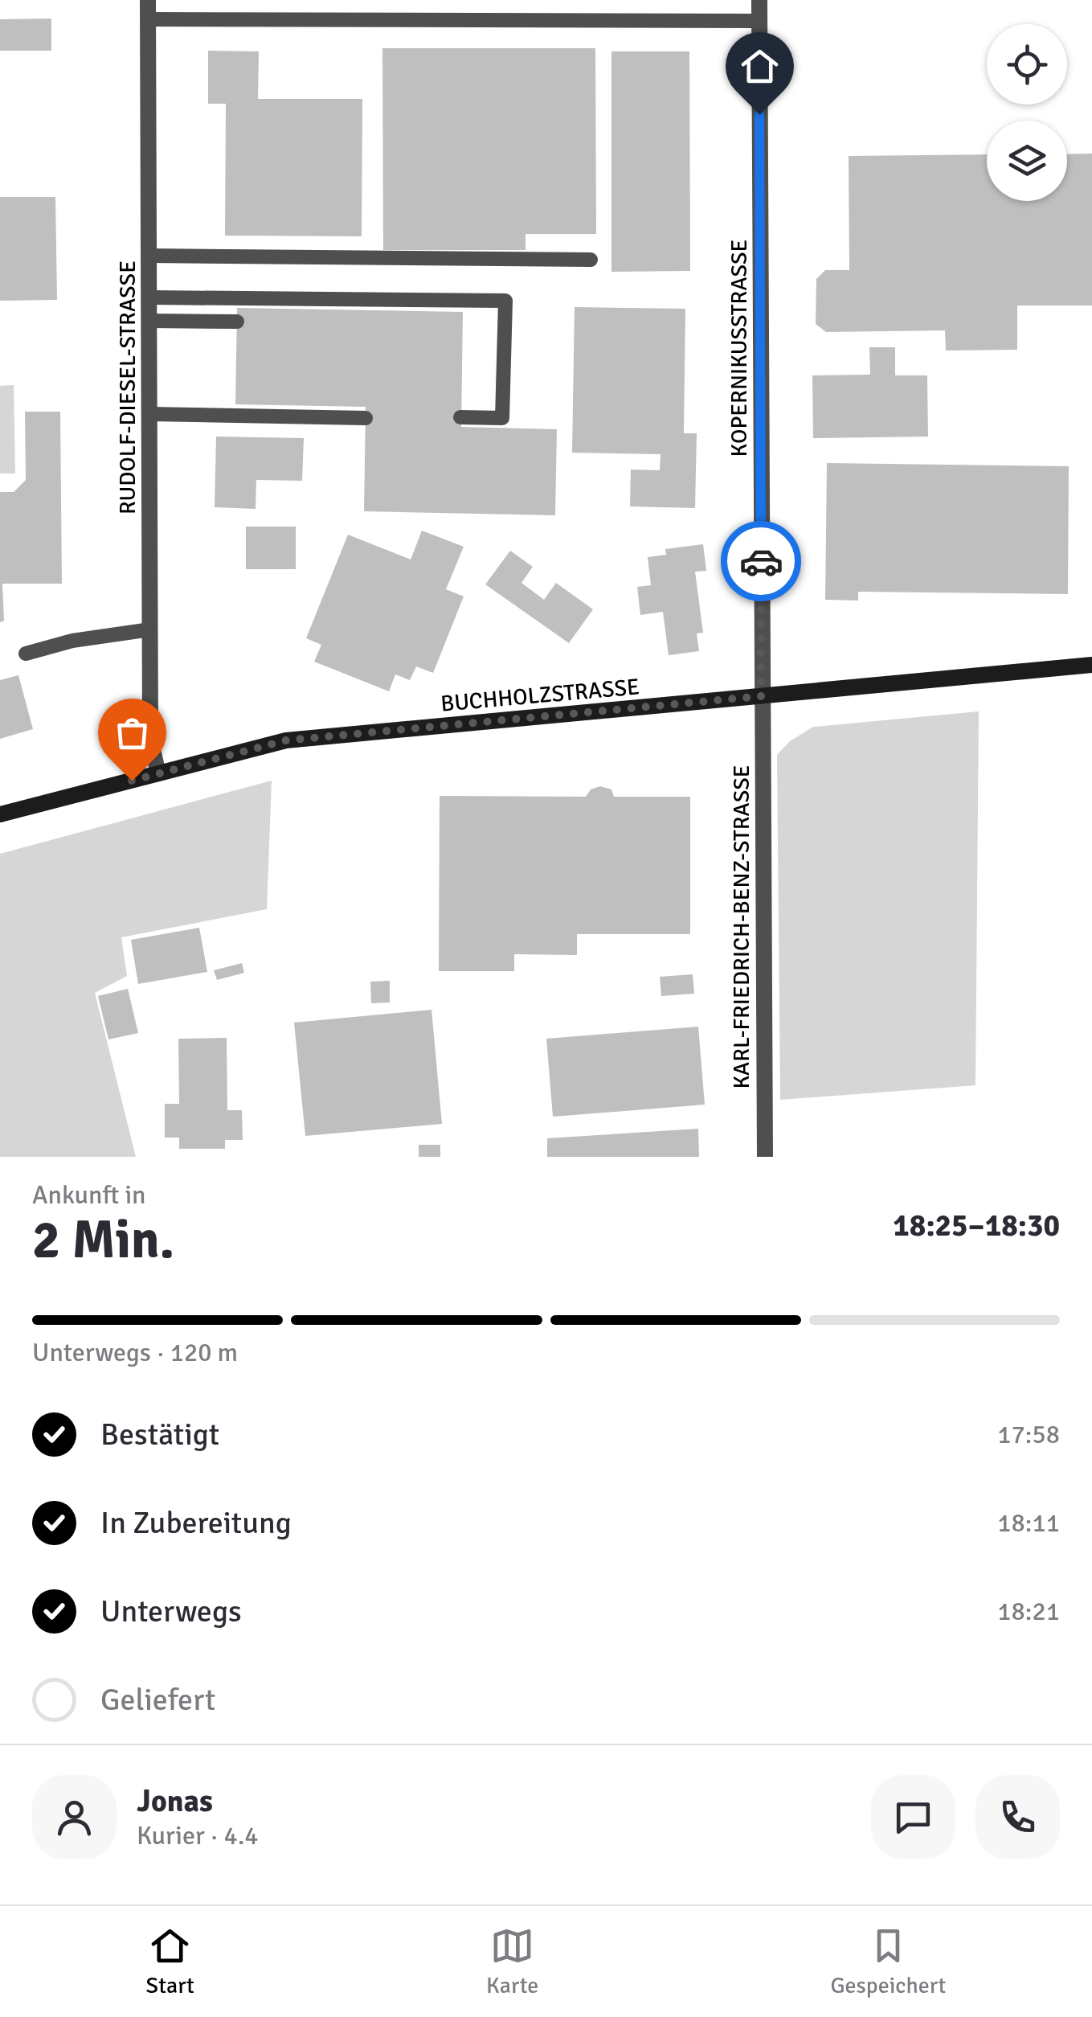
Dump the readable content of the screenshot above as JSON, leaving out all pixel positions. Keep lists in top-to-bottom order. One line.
{"streets":{"street":["KOPERNIKUSSTRASSE","RUDOLF-DIESEL-STRASSE","BUCHHOLZSTRASSE","KARL-FRIEDRICH-BENZ-STRASSE"]},"crossings":[["KOPERNIKUSSTRASSE","BUCHHOLZSTRASSE"],["KOPERNIKUSSTRASSE","KARL-FRIEDRICH-BENZ-STRASSE"],["RUDOLF-DIESEL-STRASSE","BUCHHOLZSTRASSE"],["BUCHHOLZSTRASSE","KARL-FRIEDRICH-BENZ-STRASSE"]],"page":{"heading":["2 Min.","Ankunft in","18:25–18:30"],"panel":["Jonas","Kurier · 4.4"],"bar":"Unterwegs · 120 m","list":[["Bestätigt","17:58"],["In Zubereitung","18:11"],["Unterwegs","18:21"],"Geliefert"],"tabs":["Start","Karte","Gespeichert"]}}
